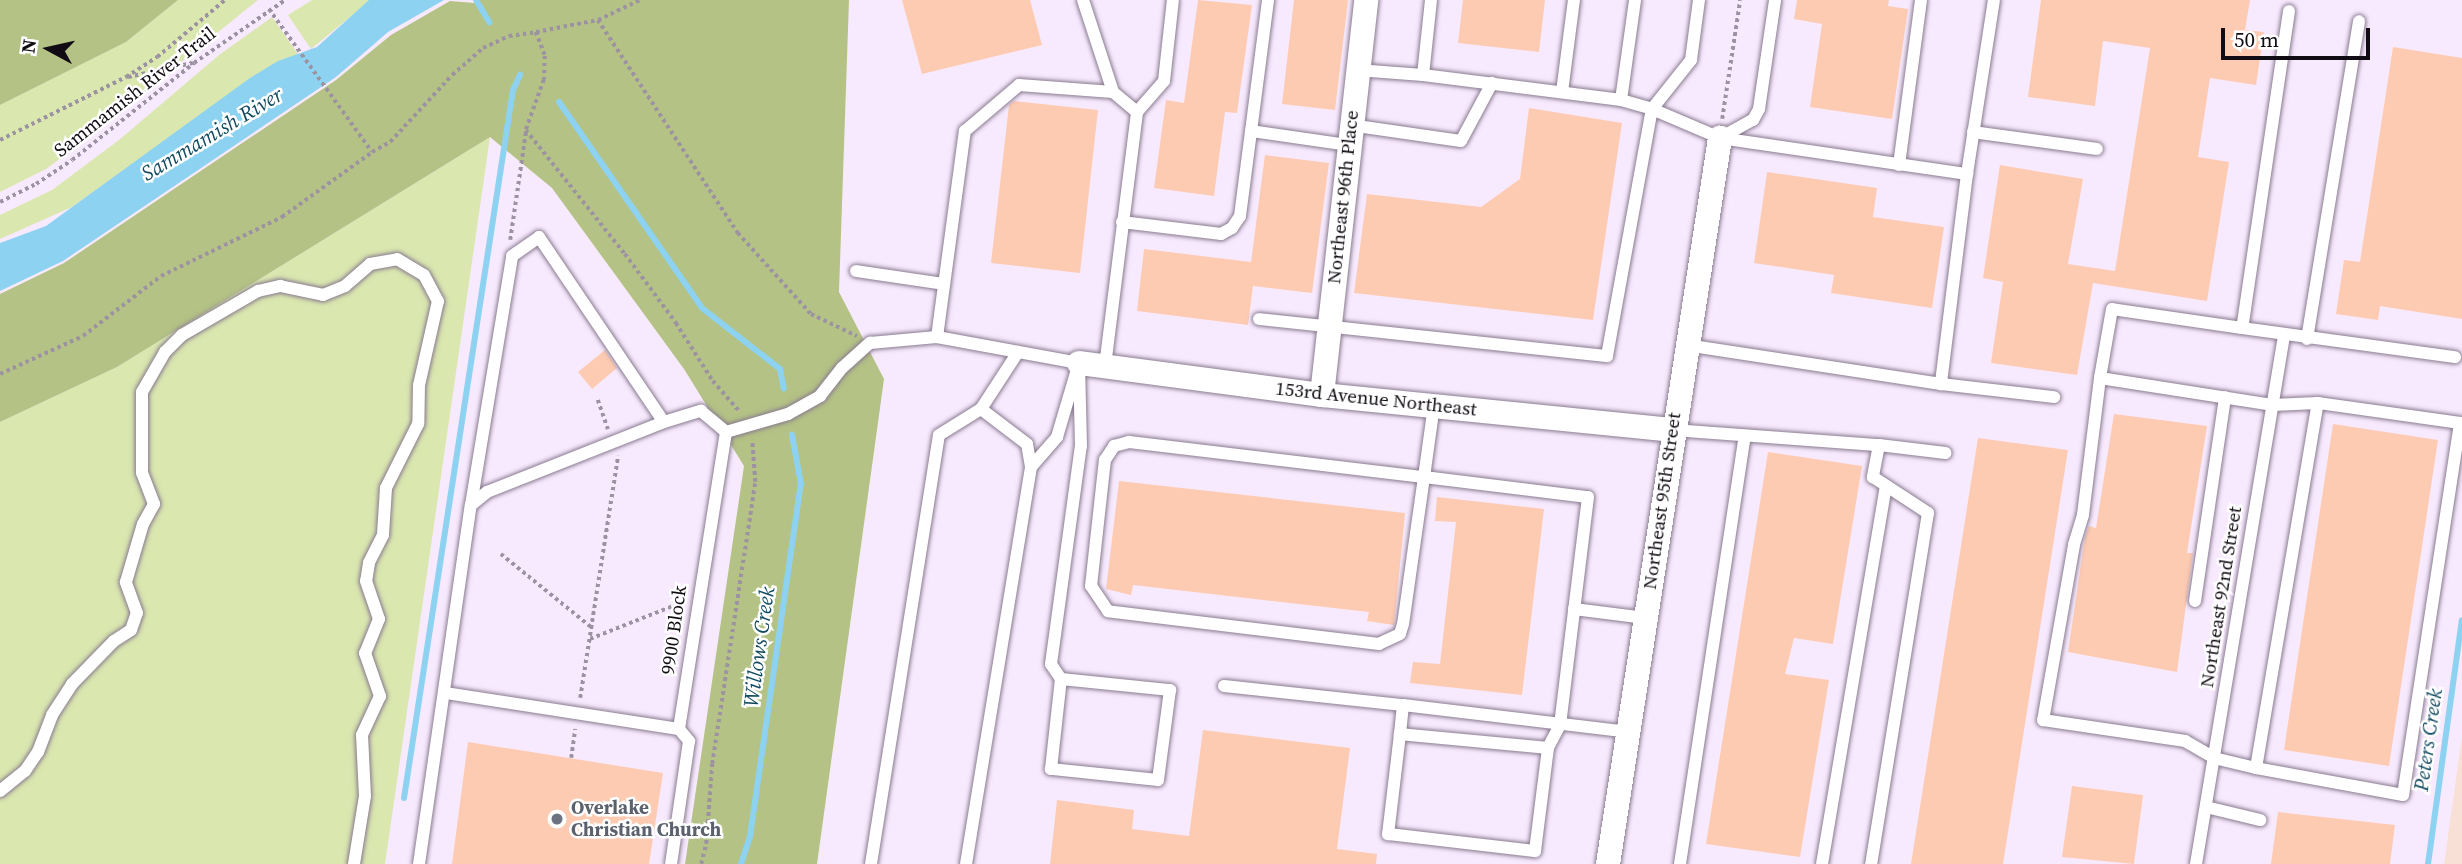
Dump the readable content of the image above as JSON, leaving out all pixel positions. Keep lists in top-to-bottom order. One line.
{"streets":{"street":["Northeast 96th Place","153rd Avenue Northeast","Northeast 95th Street"],"lane":["Northeast 92nd Street","9900 Block"],"path":["Sammamish River Trail"]},"crossings":[["Northeast 96th Place","153rd Avenue Northeast"],["153rd Avenue Northeast","Northeast 95th Street"]],"water":["Sammamish River","Willows Creek","Peters Creek"],"places":["Overlake Christian Church"],"scale_bar":"50 m","north":"left"}
